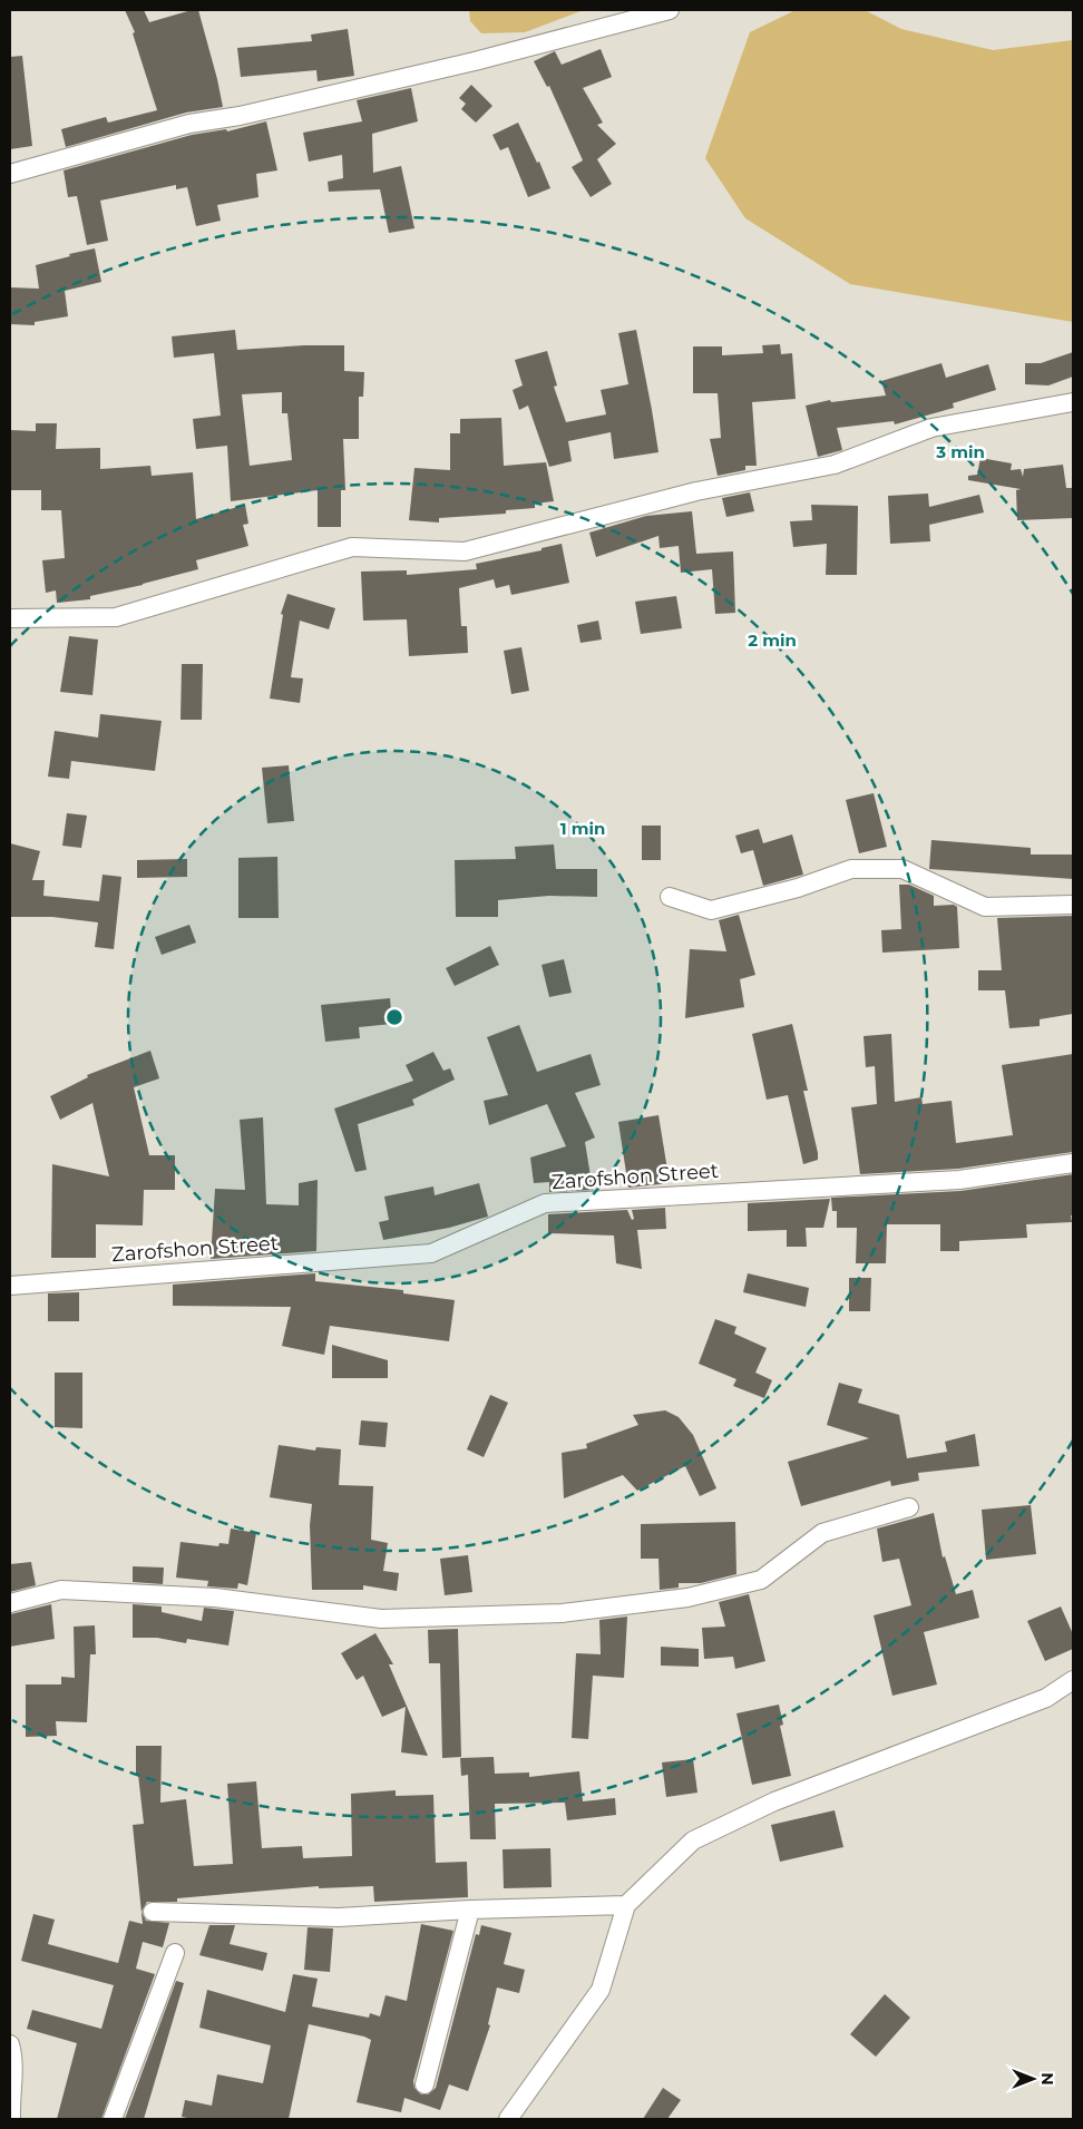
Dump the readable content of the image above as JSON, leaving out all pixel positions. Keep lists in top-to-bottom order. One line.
{"streets":{"street":["Zarofshon Street"]},"north":"right","rings":["3 min","2 min","1 min"]}
